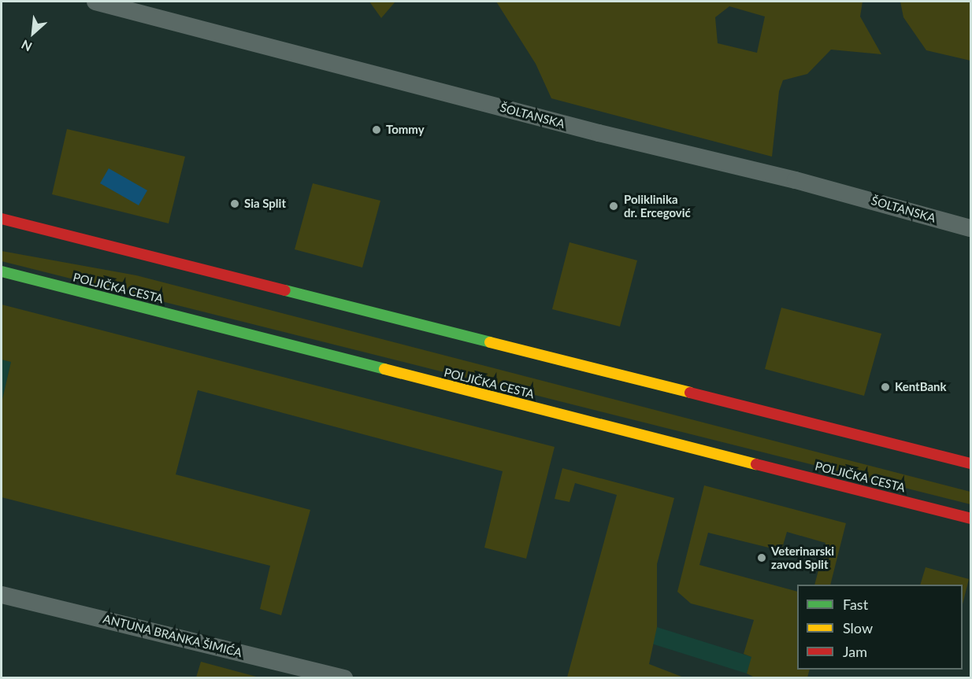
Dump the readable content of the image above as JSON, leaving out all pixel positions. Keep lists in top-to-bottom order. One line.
{"streets":{"main road":["POLJIČKA CESTA"],"street":["ŠOLTANSKA","ANTUNA BRANKA ŠIMIĆA"]},"places":["Tommy","Sia Split","Poliklinika dr. Ercegović","KentBank","Veterinarski zavod Split"],"legend":["Fast","Slow","Jam"],"north":"bottom left"}
